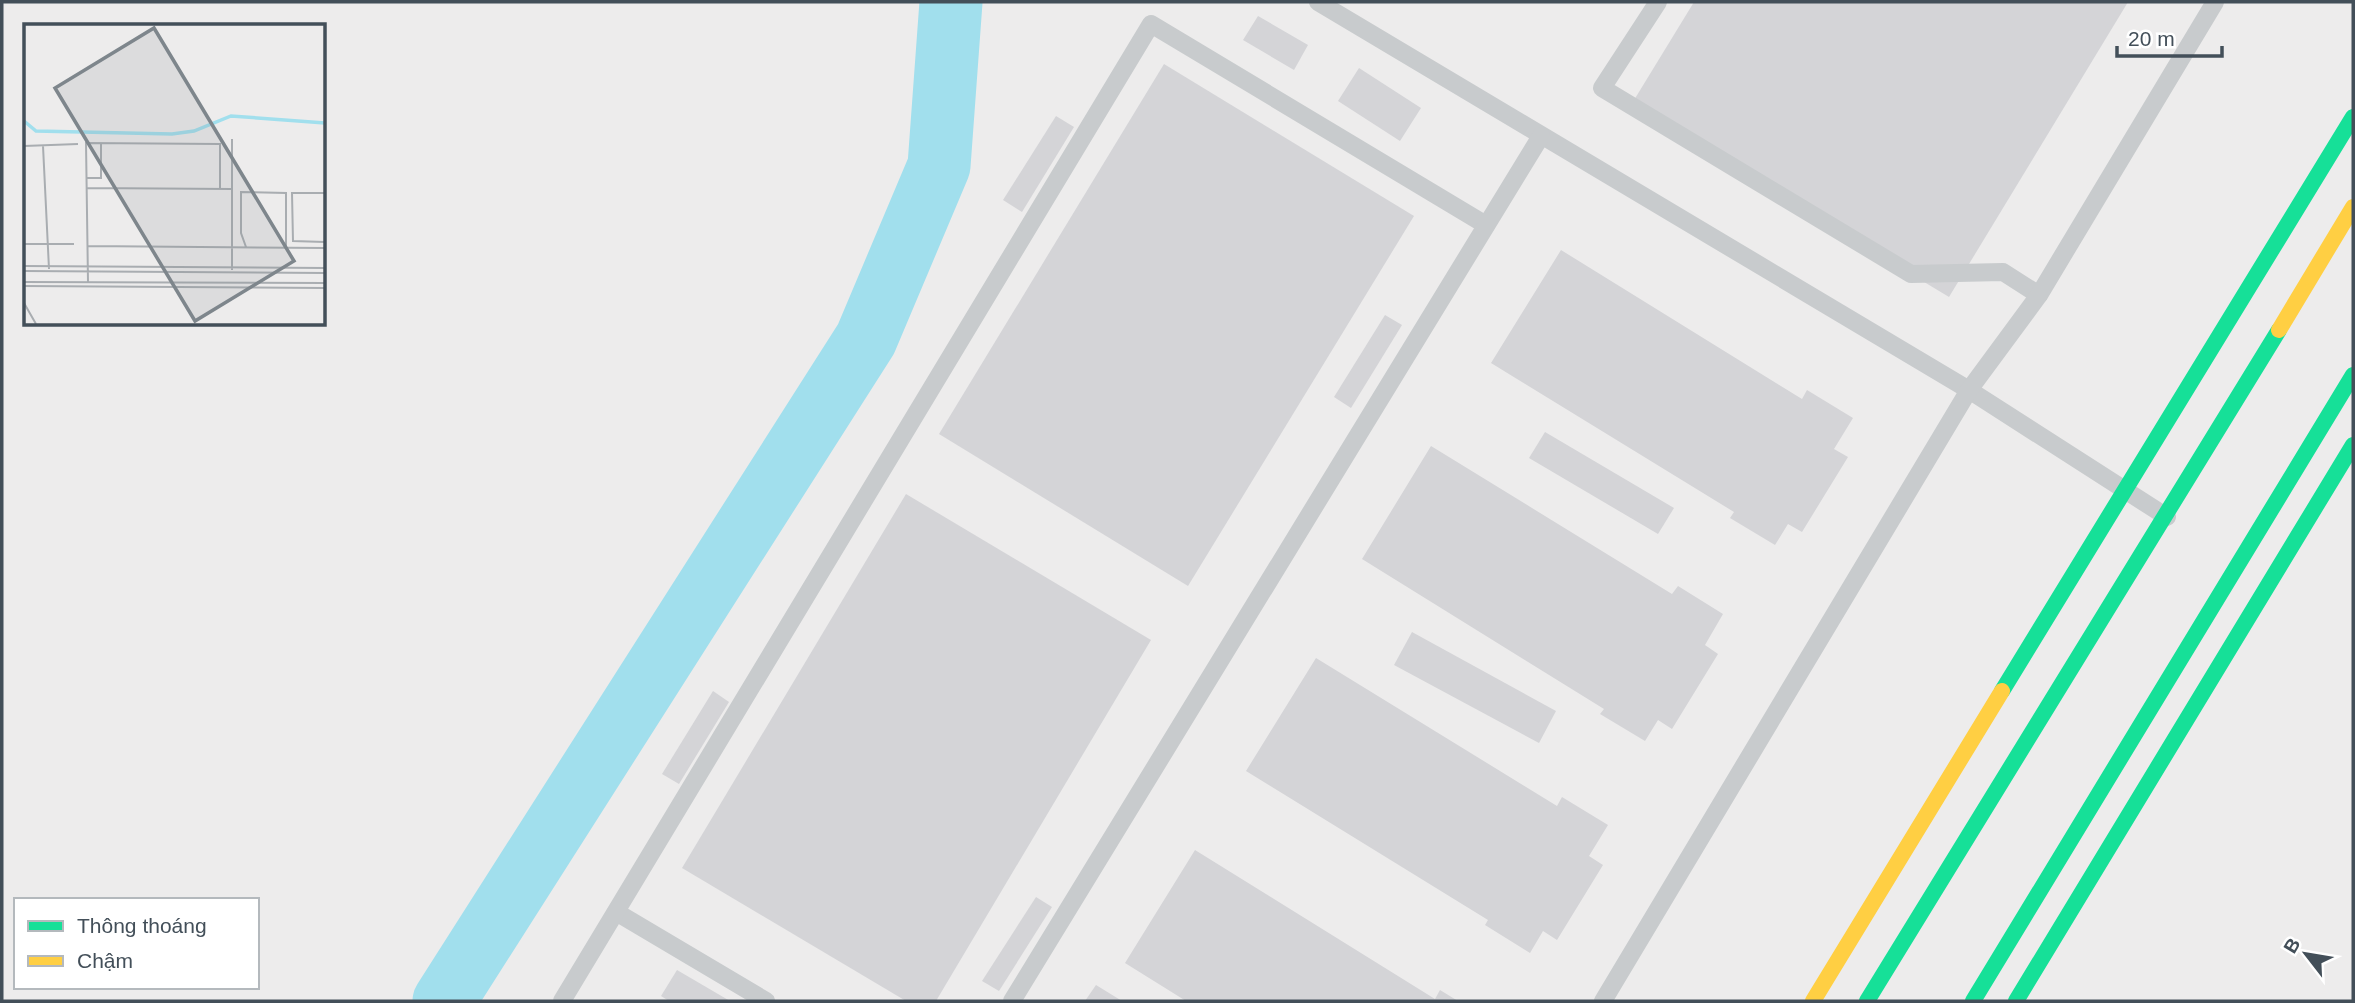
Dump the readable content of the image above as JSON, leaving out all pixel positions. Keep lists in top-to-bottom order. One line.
{"legend":["Thông thoáng","Chậm"],"scale_bar":"20 m","north":"top left"}
